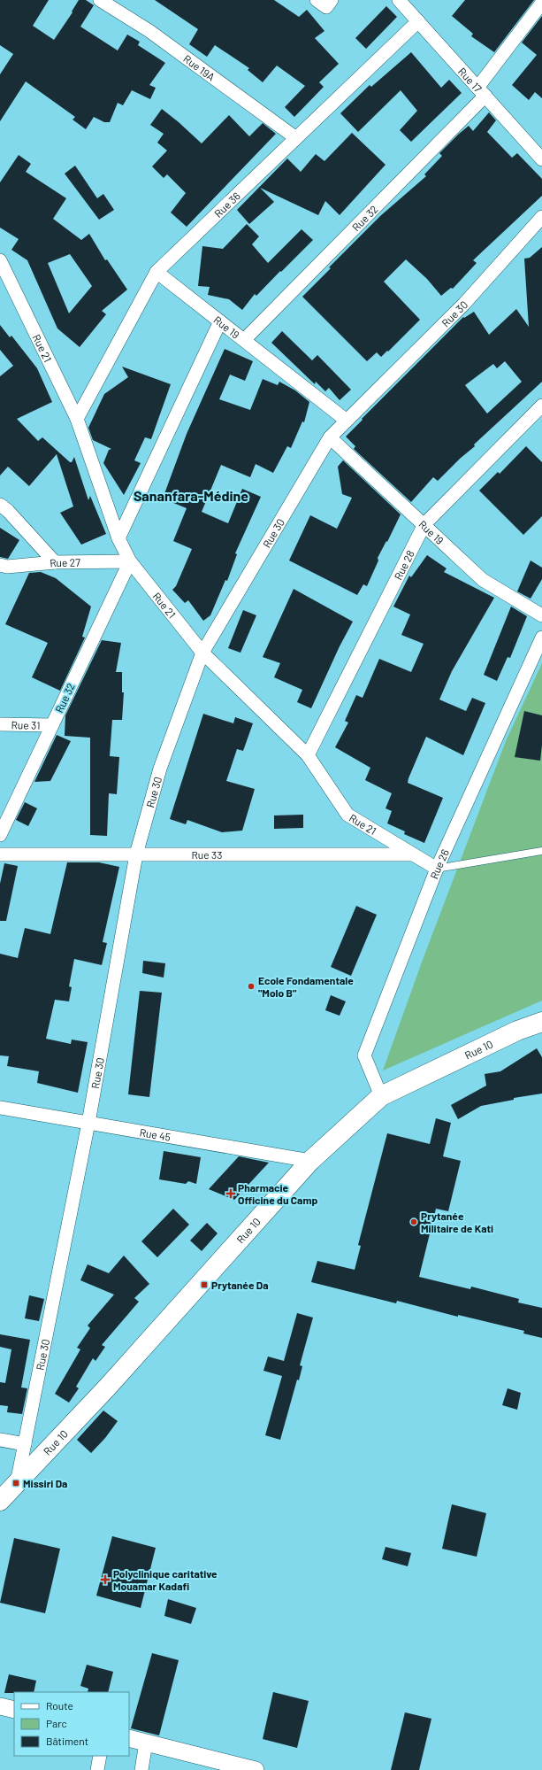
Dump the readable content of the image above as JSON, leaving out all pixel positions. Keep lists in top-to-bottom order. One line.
{"streets":{"main road":["Rue 10"],"street":["Rue 19A","Rue 17","Rue 36","Rue 32","Rue 30","Rue 19","Rue 21","Rue 27","Rue 28","Rue 31","Rue 33","Rue 26","Rue 45"]},"crossings":[["Rue 19A","Rue 36"],["Rue 17","Rue 36"],["Rue 17","Rue 32"],["Rue 36","Rue 19"],["Rue 36","Rue 21"],["Rue 32","Rue 19"],["Rue 32","Rue 21"],["Rue 32","Rue 27"],["Rue 32","Rue 31"],["Rue 30","Rue 19"],["Rue 30","Rue 21"],["Rue 30","Rue 33"],["Rue 30","Rue 10"],["Rue 30","Rue 45"],["Rue 19","Rue 28"],["Rue 21","Rue 27"],["Rue 21","Rue 28"],["Rue 21","Rue 33"],["Rue 21","Rue 26"],["Rue 26","Rue 10"],["Rue 10","Rue 45"]],"districts":["Sananfara-Médine"],"places":{"other":["Ecole Fondamentale \"Molo B\"","Prytanée Militaire de Kati"],"health":["Pharmacie Officine du Camp","Polyclinique caritative Mouamar Kadafi"],"transit":["Prytanée Da","Missiri Da"]},"legend":["Route","Parc","Bâtiment"]}
